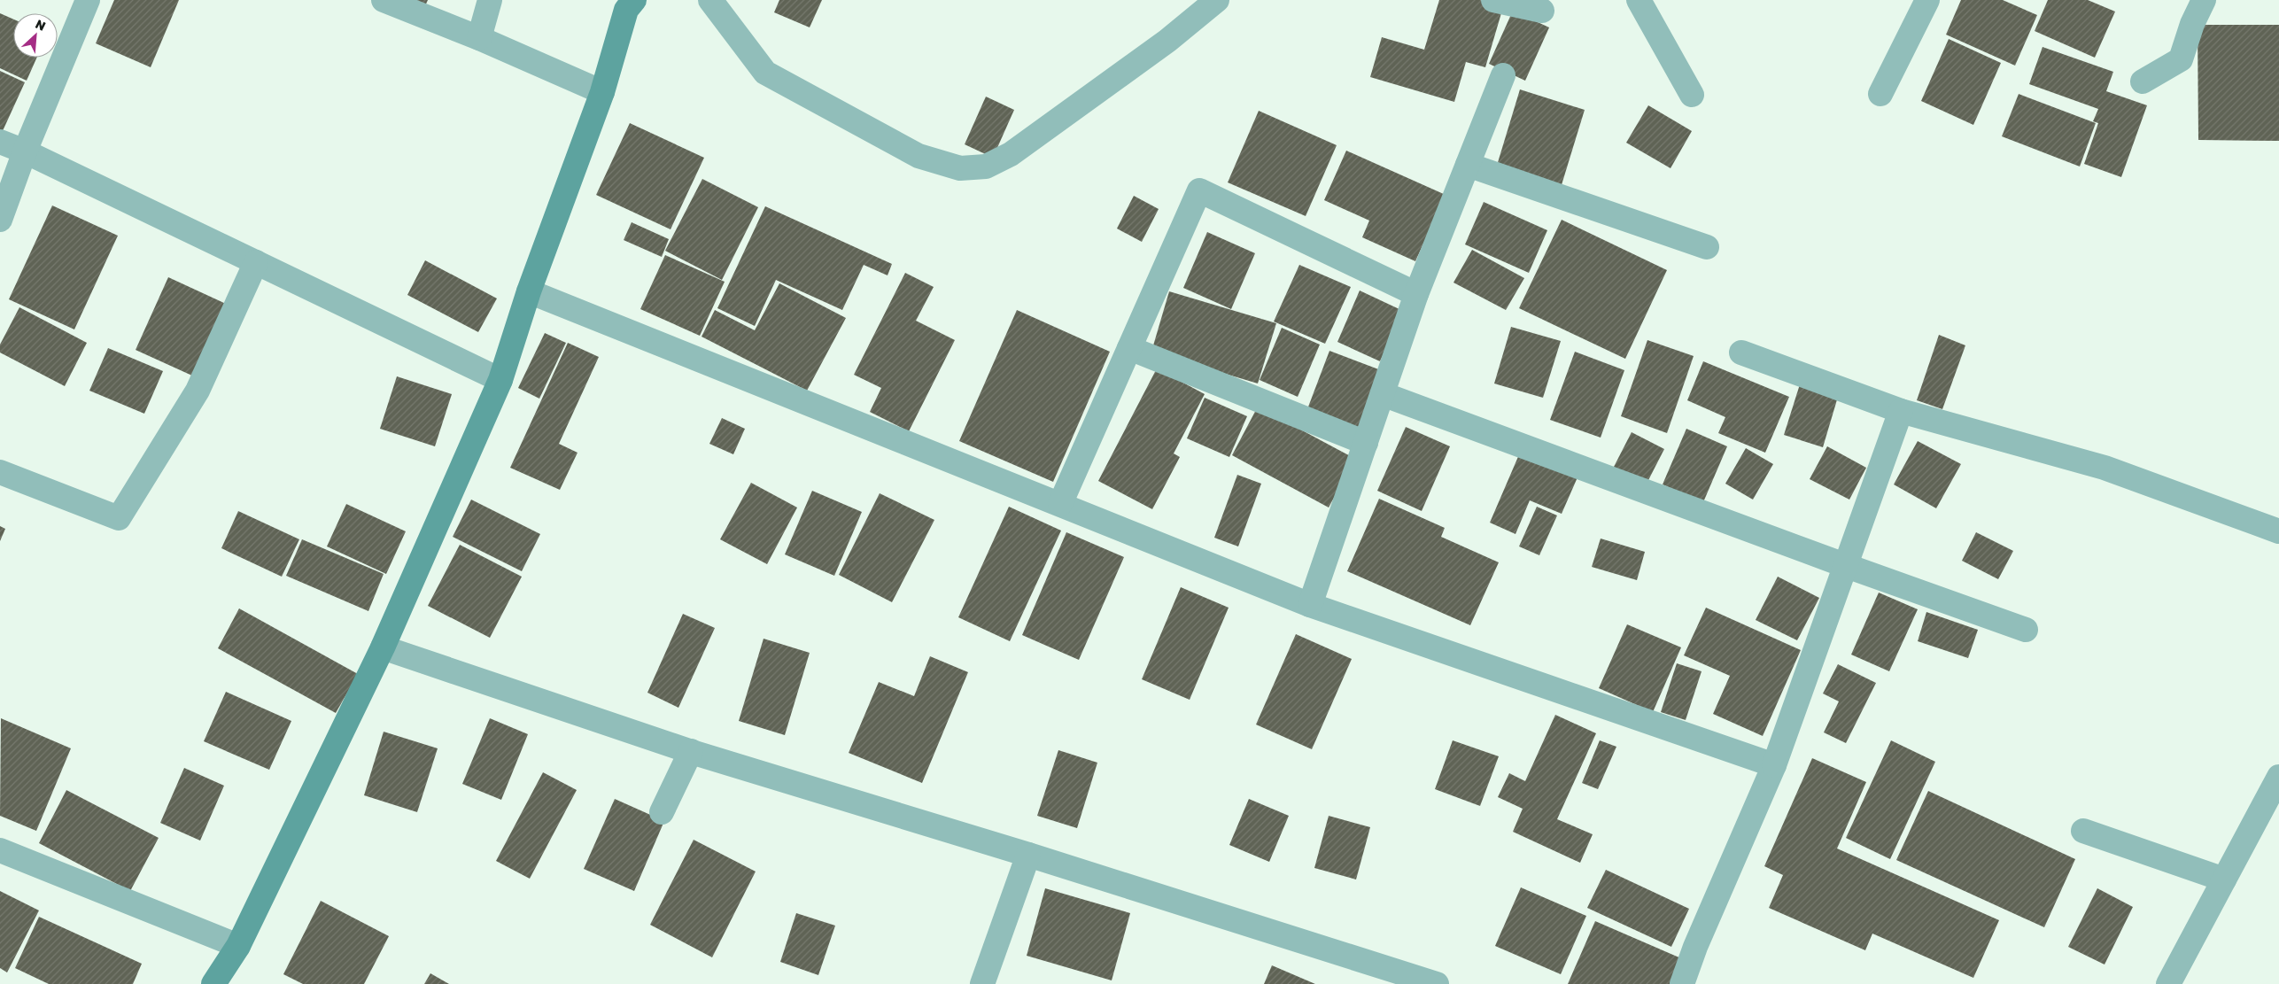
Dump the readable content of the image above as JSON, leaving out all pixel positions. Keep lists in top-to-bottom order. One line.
{"north":"top right"}
